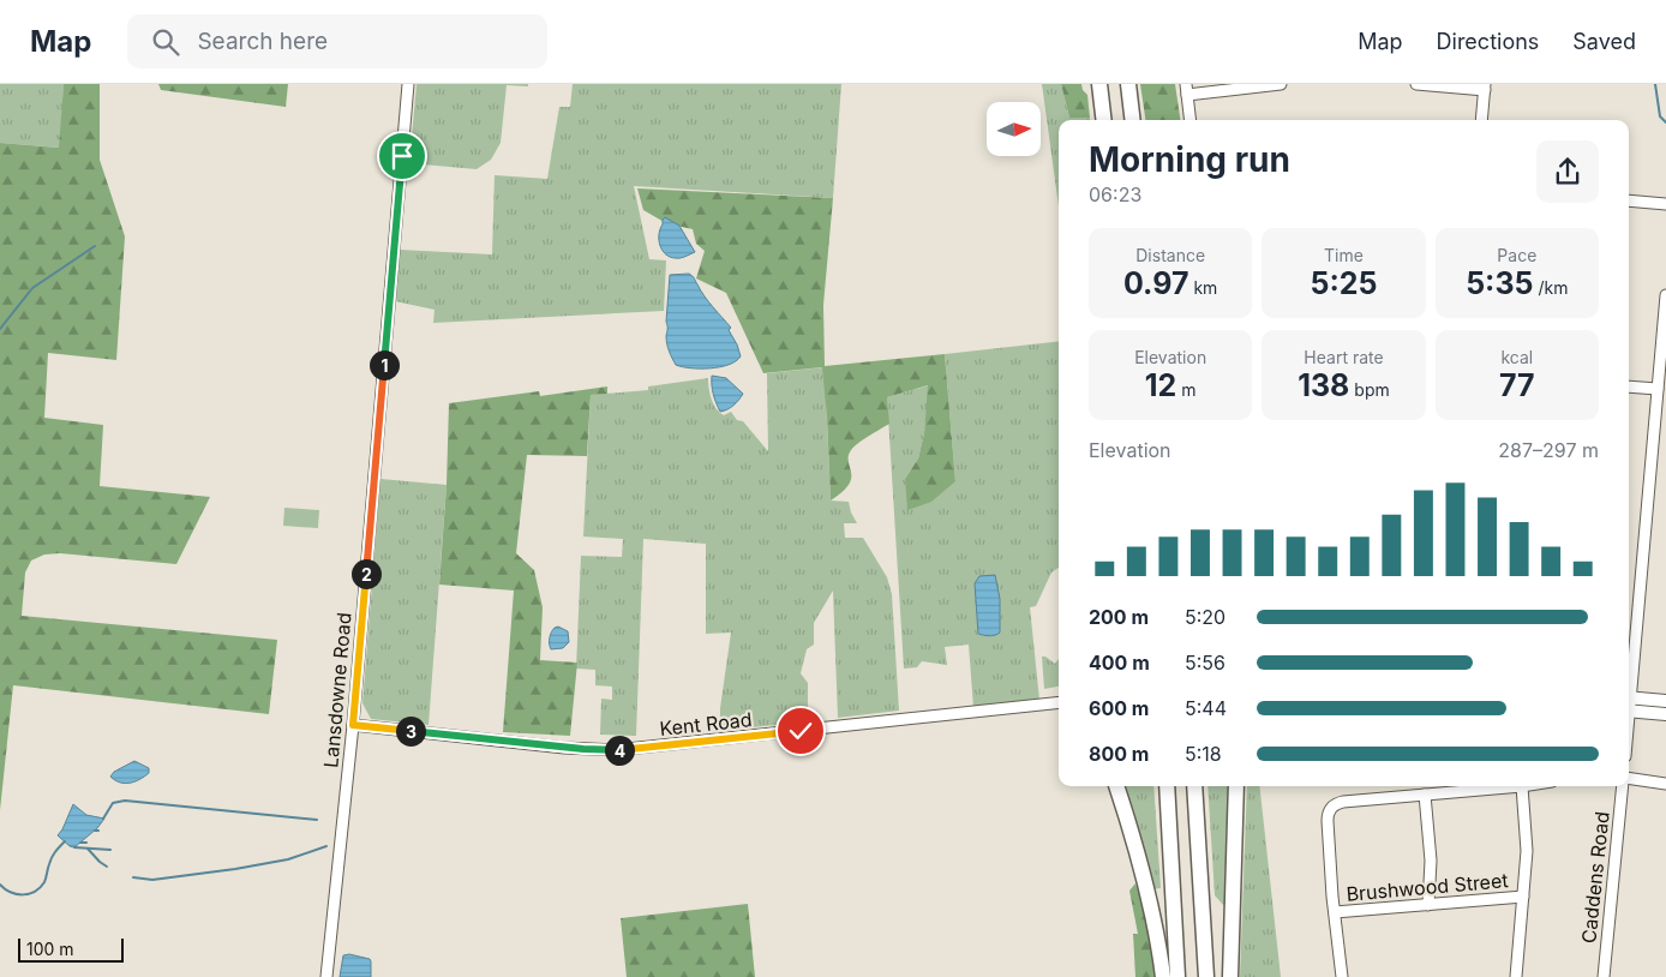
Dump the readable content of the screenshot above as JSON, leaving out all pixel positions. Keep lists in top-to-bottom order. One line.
{"streets":{"street":["Lansdowne Road","Kent Road","Caddens Road","Brushwood Street"]},"crossings":[["Lansdowne Road","Kent Road"]],"scale_bar":"100 m","north":"right","page":{"header":"Map","search":"Search here","nav":["Map","Directions","Saved"],"heading":["Morning run","06:23"],"stats":[["Distance","0.97 km"],["Time","5:25"],["Pace","5:35 /km"],["Elevation","12 m"],["Heart rate","138 bpm"],["kcal","77"]],"pins":["1","2","3","4"],"chart":["Elevation","287–297 m"],"list":[{"name":"200 m","note":"5:20"},{"name":"400 m","note":"5:56"},{"name":"600 m","note":"5:44"},{"name":"800 m","note":"5:18"}],"scale":"100 m"}}
